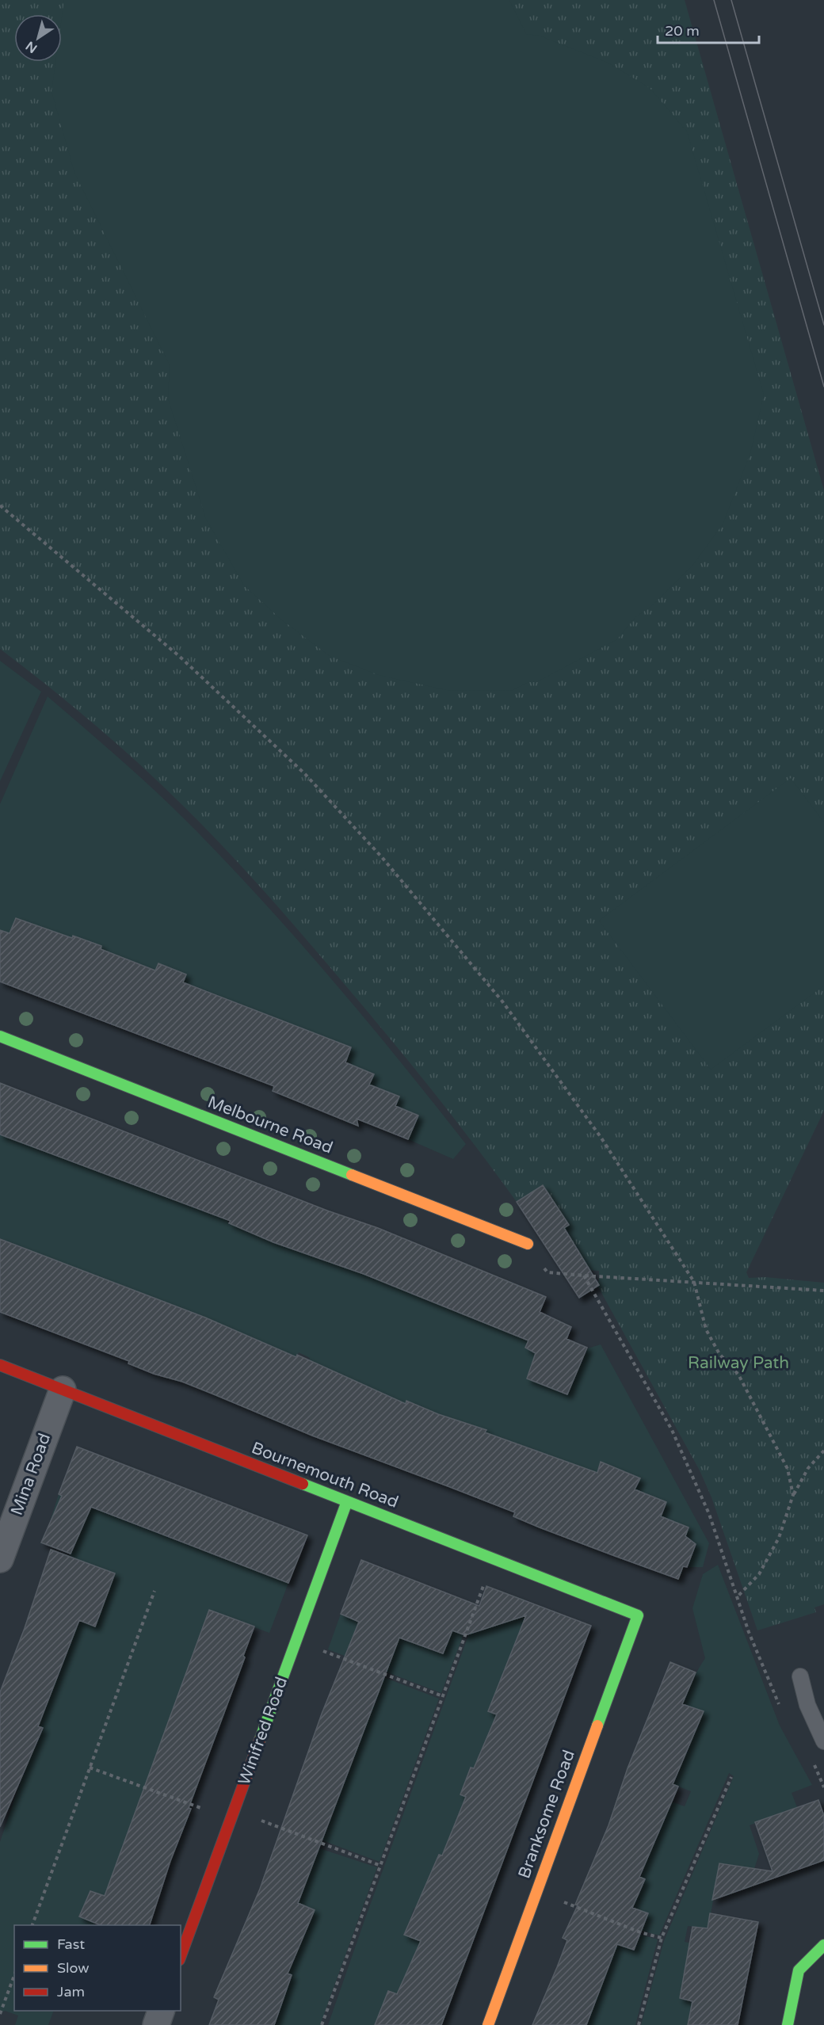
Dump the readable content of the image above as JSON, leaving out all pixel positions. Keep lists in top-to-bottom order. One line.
{"streets":{"street":["Melbourne Road","Mina Road","Bournemouth Road","Winifred Road","Branksome Road"]},"crossings":[["Mina Road","Bournemouth Road"],["Bournemouth Road","Winifred Road"],["Bournemouth Road","Branksome Road"]],"parks":["Railway Path"],"legend":["Fast","Slow","Jam"],"scale_bar":"20 m","north":"bottom left"}
